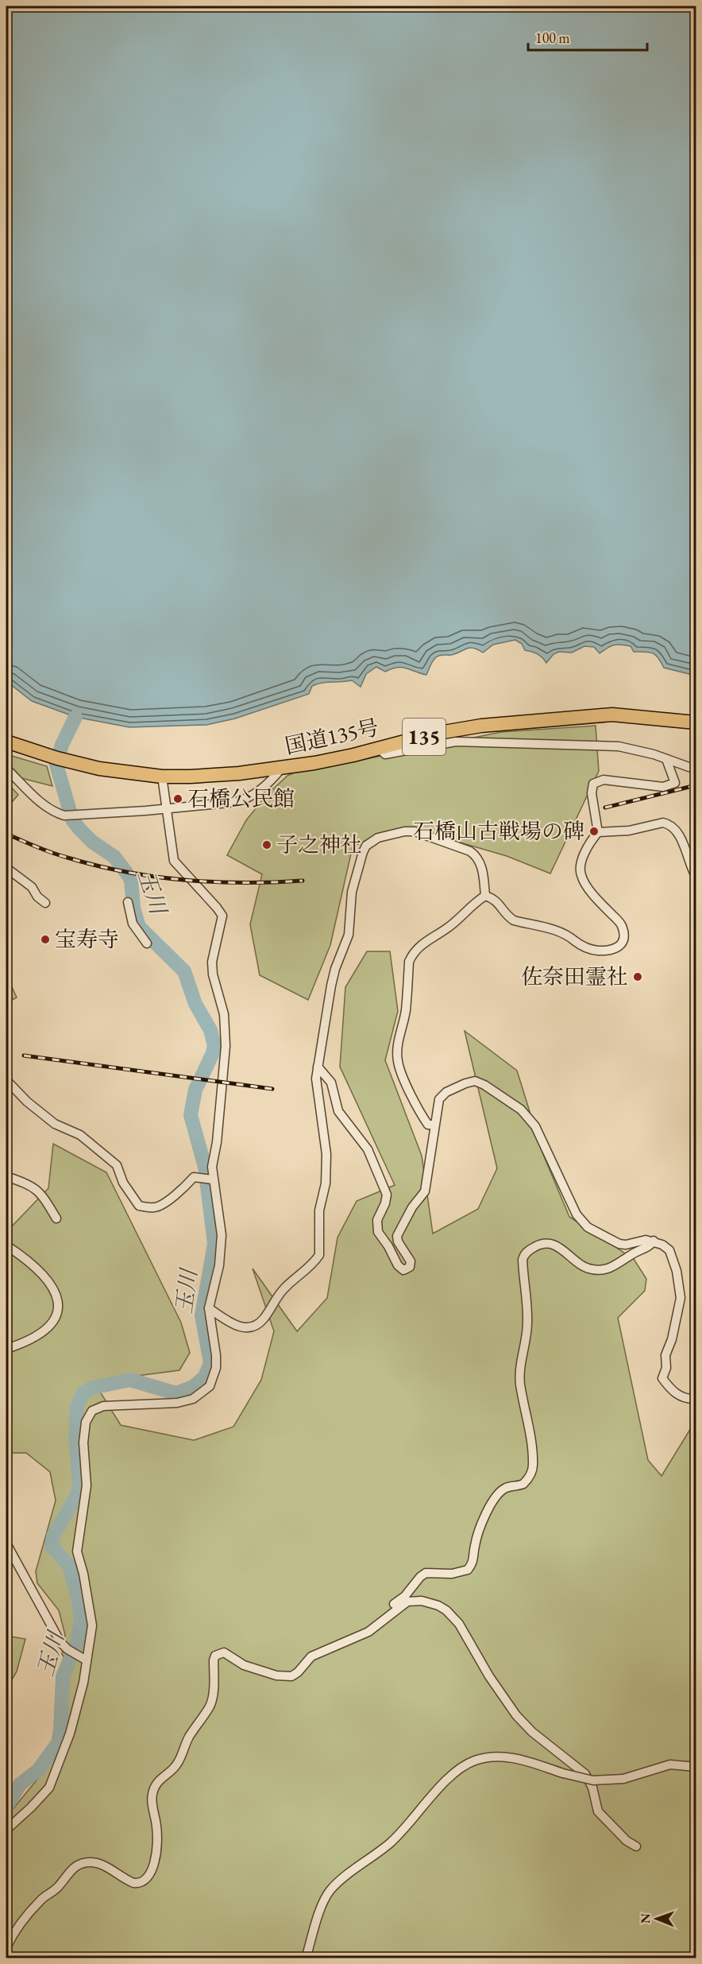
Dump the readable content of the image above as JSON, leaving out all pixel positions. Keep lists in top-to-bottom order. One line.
{"streets":{"highway":["国道135号","135"]},"water":["玉川"],"places":["石橋公民館","石橋山古戦場の碑","子之神社","宝寿寺","佐奈田霊社"],"scale_bar":"100 m","north":"left"}
